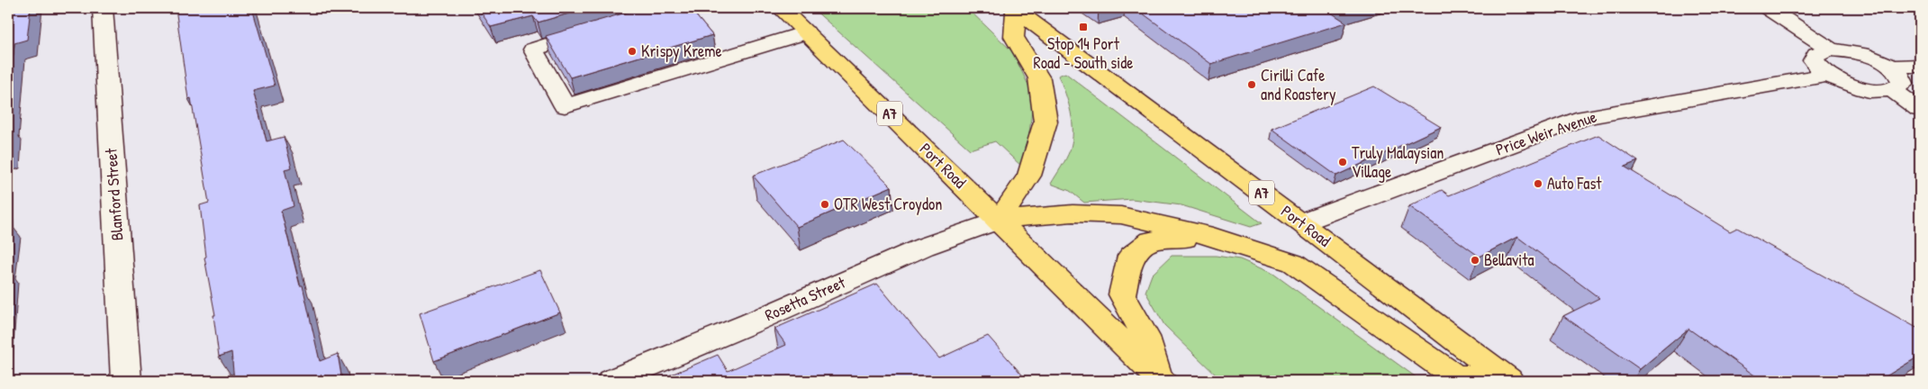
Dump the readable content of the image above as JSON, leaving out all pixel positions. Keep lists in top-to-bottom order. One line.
{"streets":{"highway":["A7","Port Road"],"street":["Price Weir Avenue","Blanford Street","Rosetta Street"]},"crossings":[["Price Weir Avenue","Port Road"],["Port Road","Rosetta Street"]],"places":{"transit":["Stop 14 Port Road - South side"],"other":["Krispy Kreme","Cirilli Cafe and Roastery","Truly Malaysian Village","Auto Fast","OTR West Croydon","Bellavita"]}}
